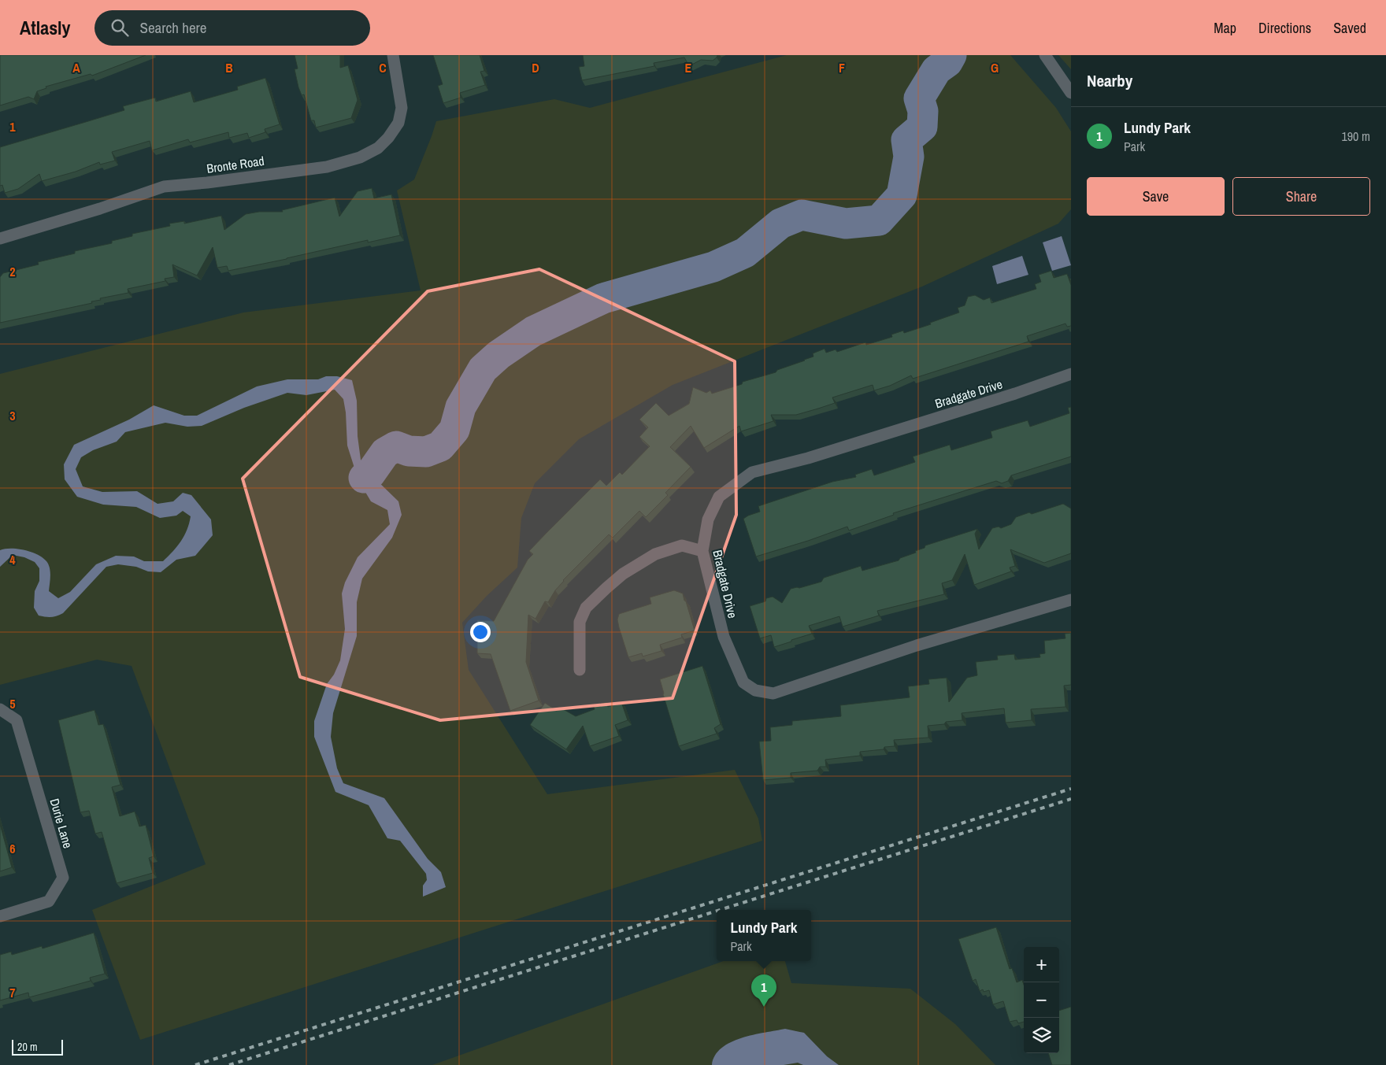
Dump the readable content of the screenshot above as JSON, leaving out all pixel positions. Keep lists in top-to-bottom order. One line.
{"streets":{"street":["Bronte Road","Bradgate Drive","Durie Lane"]},"scale_bar":"20 m","page":{"header":"Atlasly","search":"Search here","nav":["Map","Directions","Saved"],"heading":"Nearby","list":[{"mark":"1","name":"Lundy Park","note":"Park","value":"190 m"}],"buttons":["Save","Share"],"popup":["Lundy Park","Park"],"map_buttons":["+","−"],"pins":"1","scale":"20 m"},"grid":{"columns":["A","B","C","D","E","F","G"],"rows":["1","2","3","4","5","6","7"]}}
